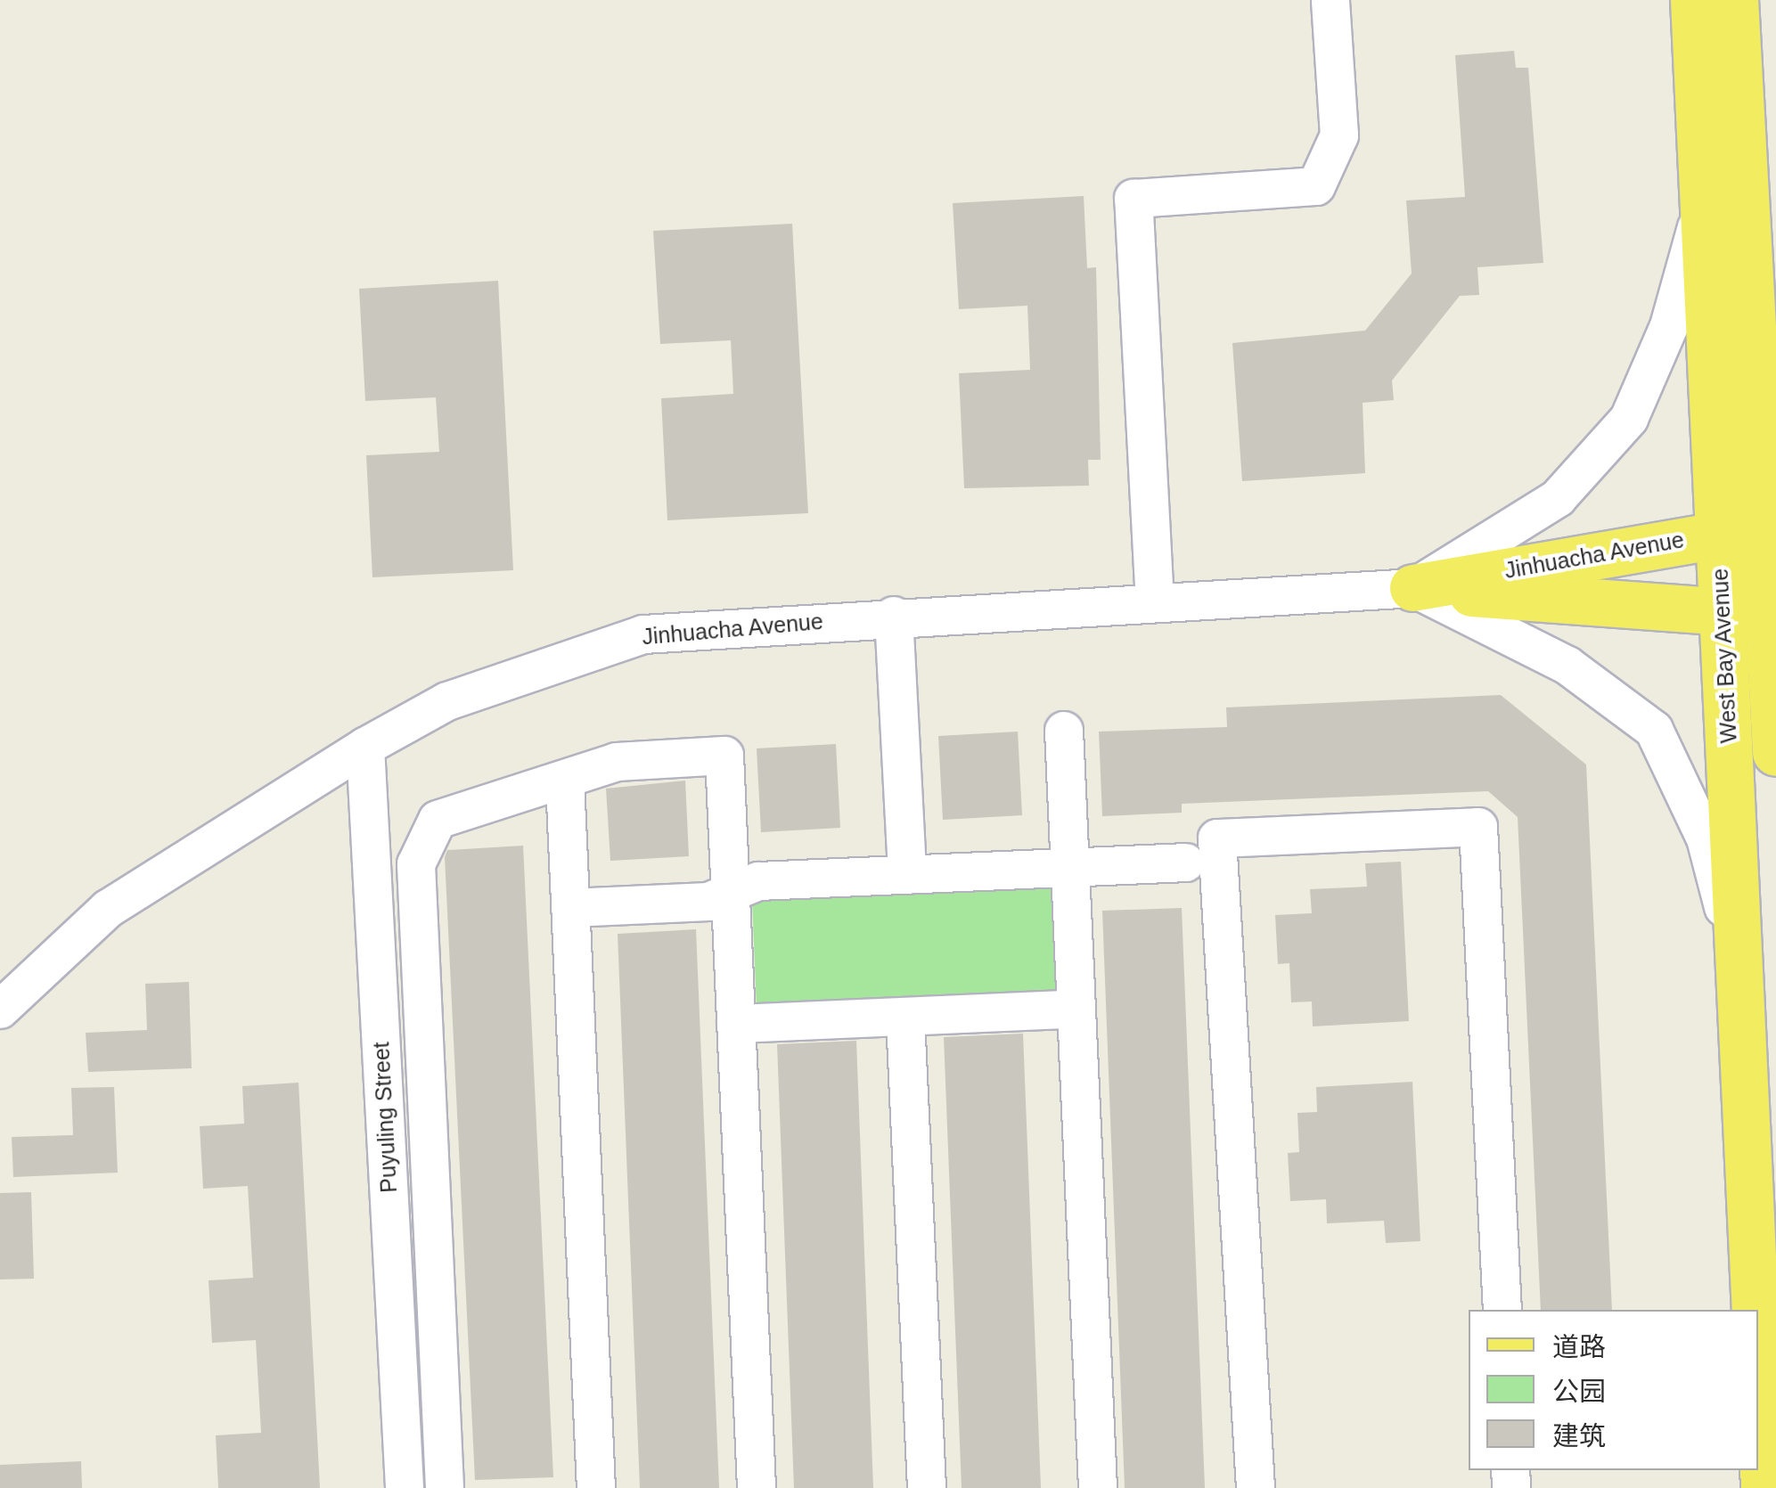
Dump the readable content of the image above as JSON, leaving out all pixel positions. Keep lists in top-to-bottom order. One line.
{"streets":{"main road":["Jinhuacha Avenue","West Bay Avenue"],"street":["Puyuling Street"]},"crossings":[["Jinhuacha Avenue","West Bay Avenue"],["Jinhuacha Avenue","Puyuling Street"]],"legend":["道路","公园","建筑"]}
